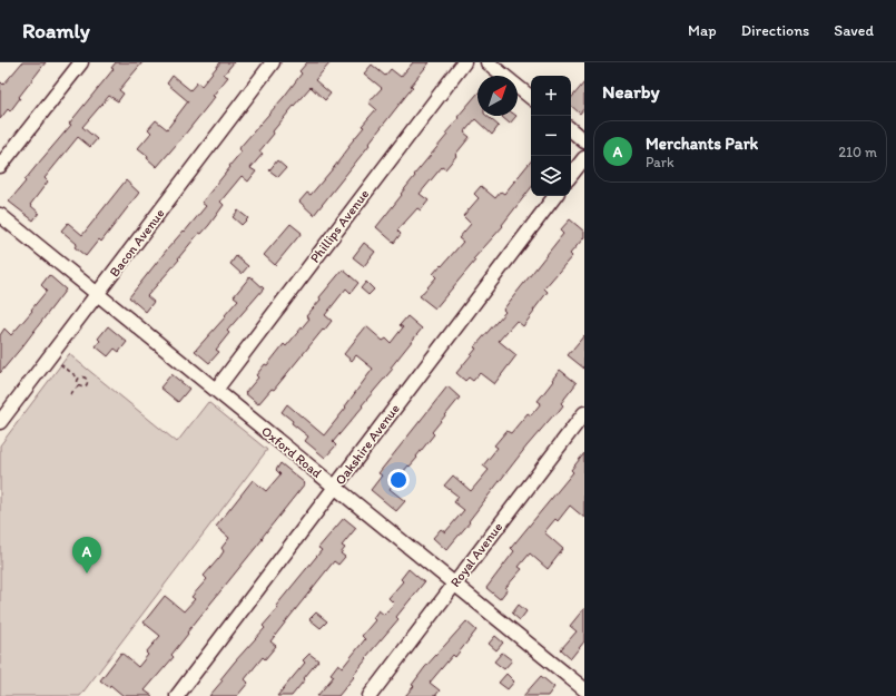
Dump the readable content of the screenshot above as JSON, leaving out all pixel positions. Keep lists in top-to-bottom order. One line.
{"streets":{"street":["Phillips Avenue","Bacon Avenue","Oakshire Avenue","Oxford Road","Royal Avenue"]},"crossings":[["Phillips Avenue","Oxford Road"],["Bacon Avenue","Oxford Road"],["Oakshire Avenue","Oxford Road"],["Oxford Road","Royal Avenue"]],"north":"top right","page":{"header":"Roamly","nav":["Map","Directions","Saved"],"heading":"Nearby","map_buttons":["+","−"],"list":[{"mark":"A","name":"Merchants Park","note":"Park","value":"210 m"}],"pins":"A"}}
